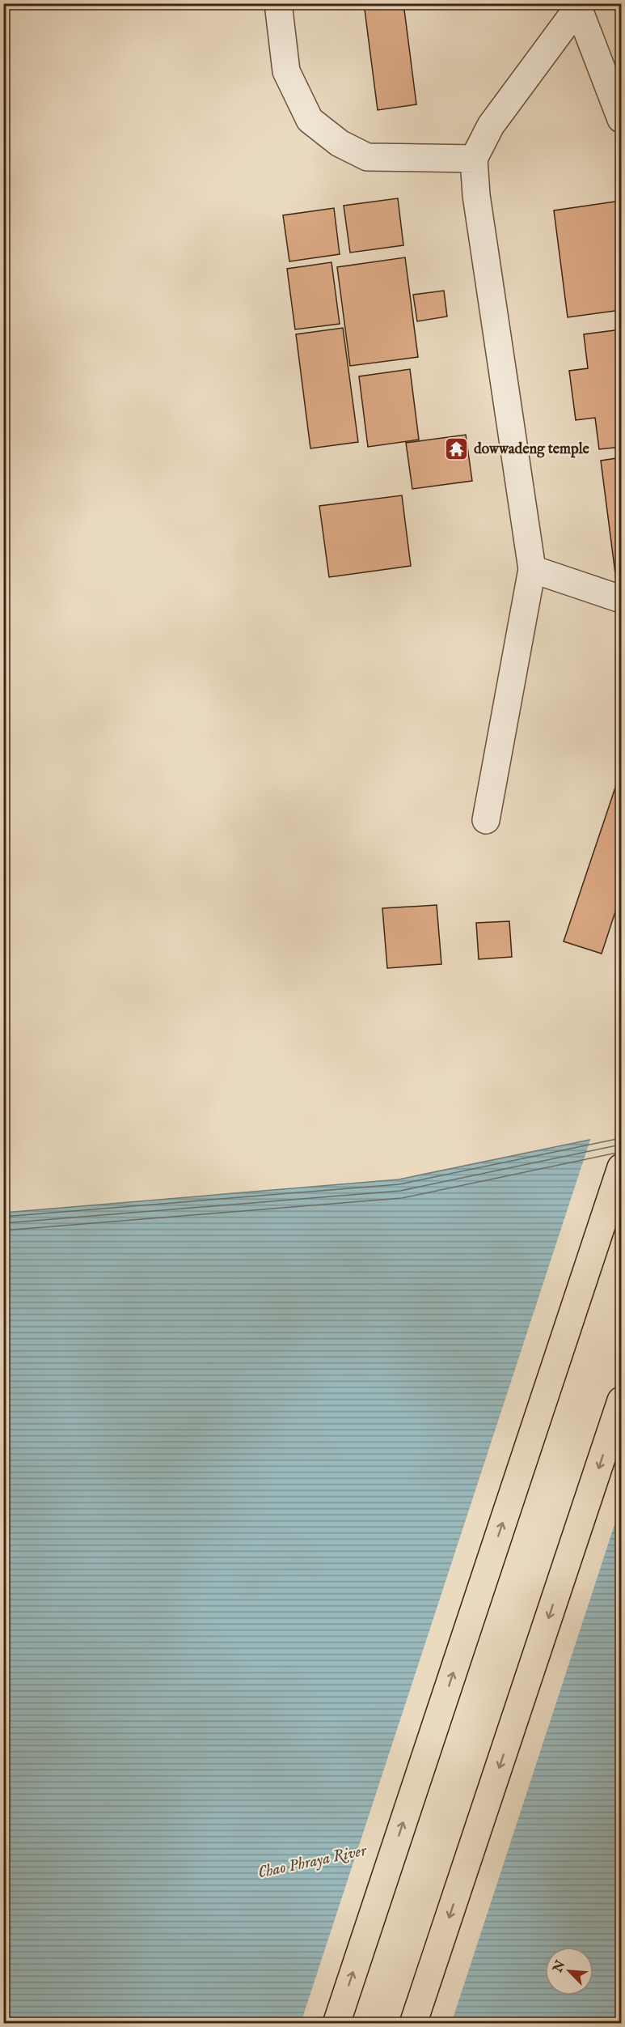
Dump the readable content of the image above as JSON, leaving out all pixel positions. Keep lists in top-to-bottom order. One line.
{"water":["Chao Phraya River"],"places":{"temple":["dowwadeng temple"]},"north":"top left"}
